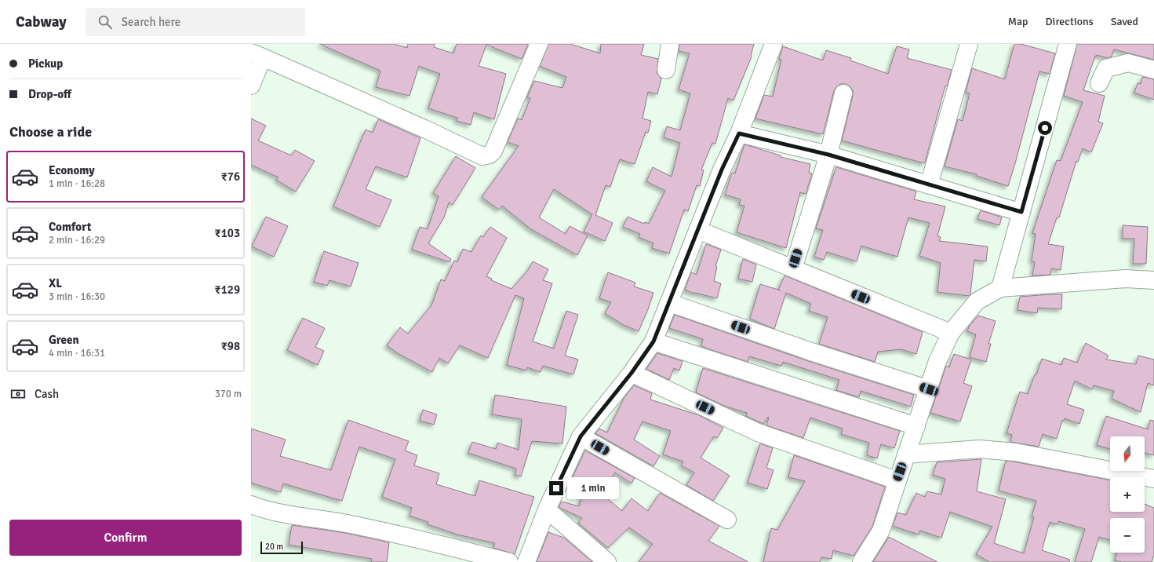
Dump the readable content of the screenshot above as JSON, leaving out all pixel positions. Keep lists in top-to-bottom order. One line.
{"scale_bar":"20 m","north":"bottom","page":{"header":"Cabway","search":"Search here","nav":["Map","Directions","Saved"],"banner":["Pickup","Drop-off"],"heading":"Choose a ride","list":[{"name":"Economy","note":"1 min · 16:28","value":"₹76"},{"name":"Comfort","note":"2 min · 16:29","value":"₹103"},{"name":"XL","note":"3 min · 16:30","value":"₹129"},{"name":"Green","note":"4 min · 16:31","value":"₹98"}],"pay":["Cash","370 m"],"map_buttons":["+","−"],"bubble":"1 min","buttons":"Confirm","scale":"20 m"}}
